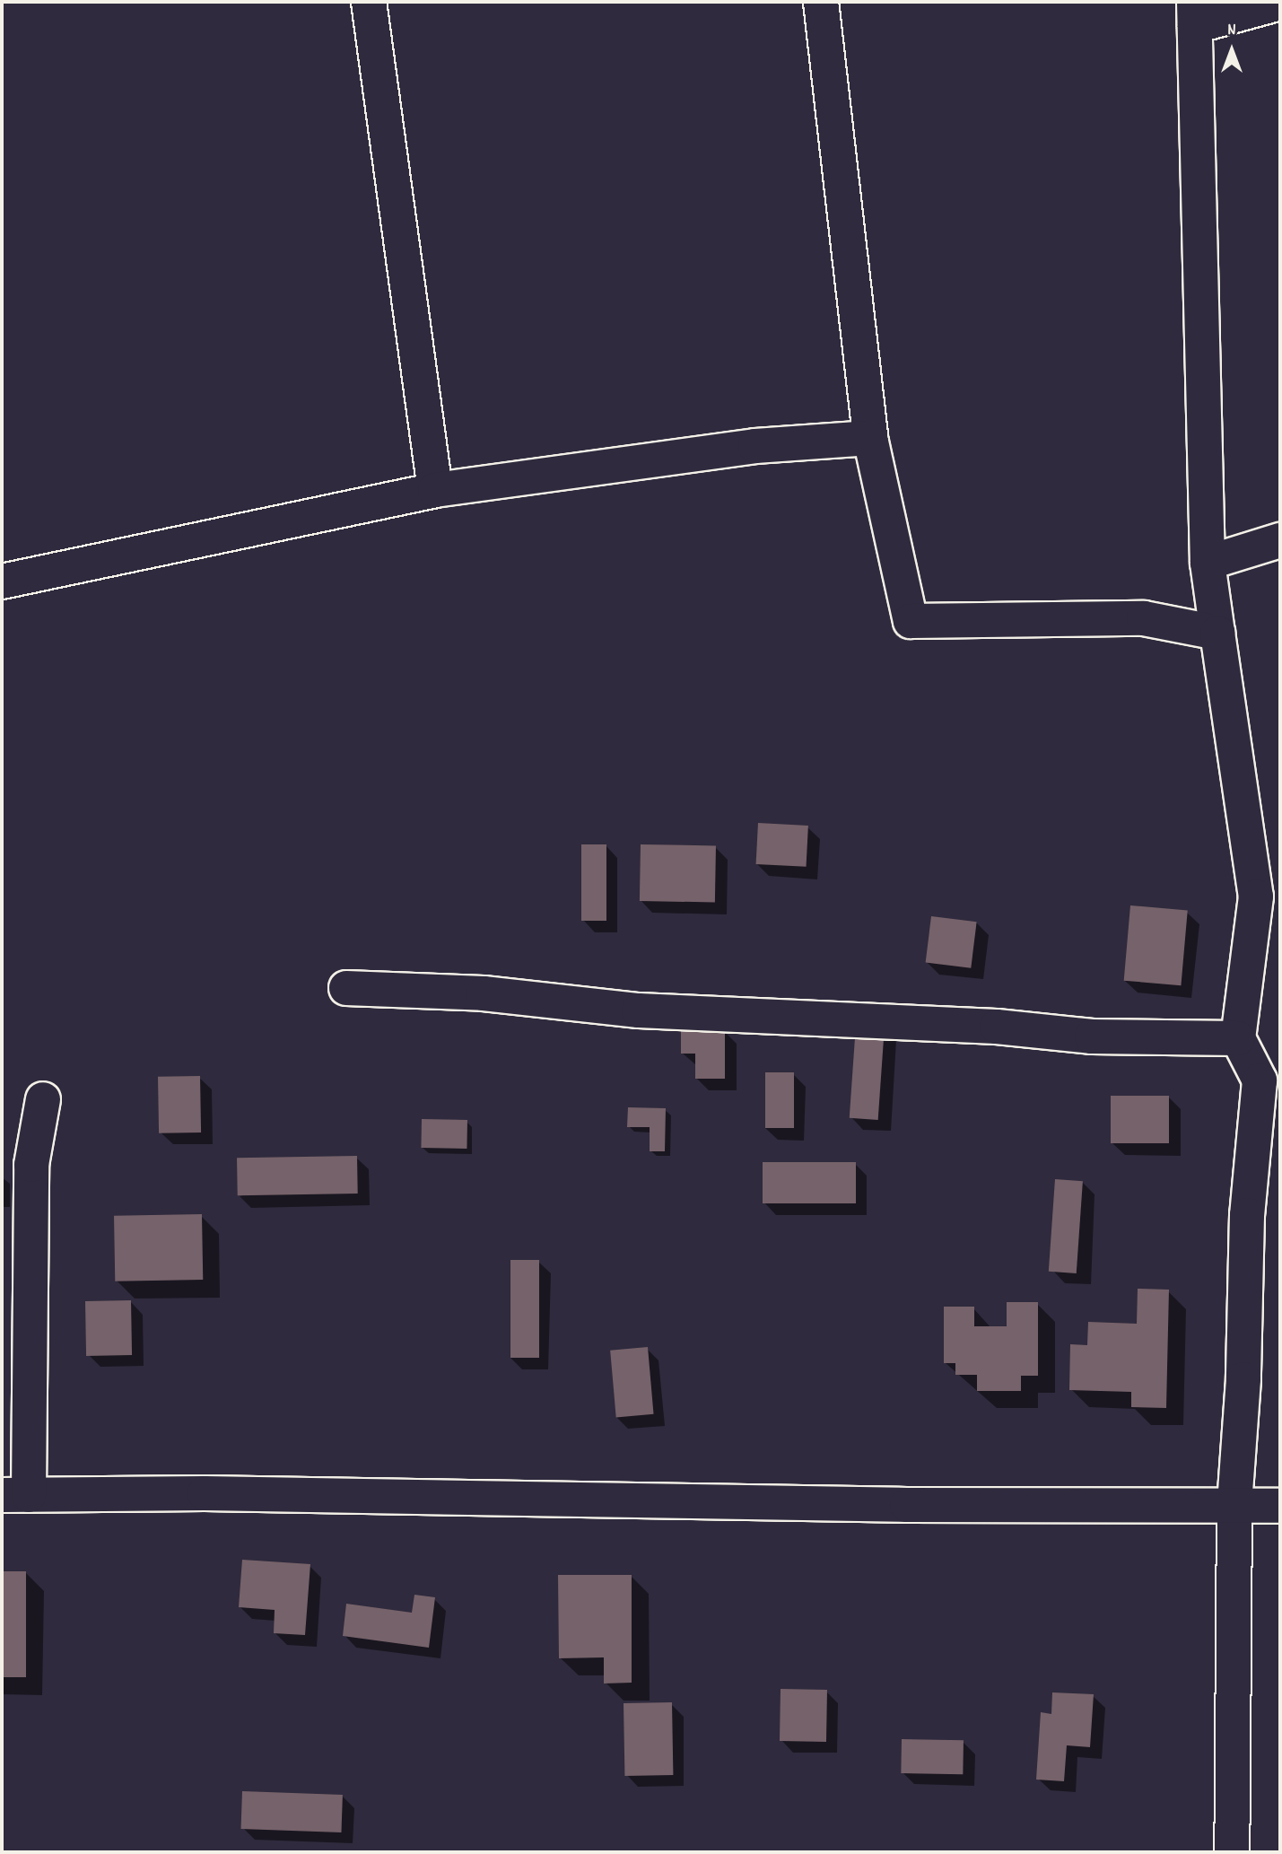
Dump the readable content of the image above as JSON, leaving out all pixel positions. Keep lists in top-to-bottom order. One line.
{"north":"top"}
